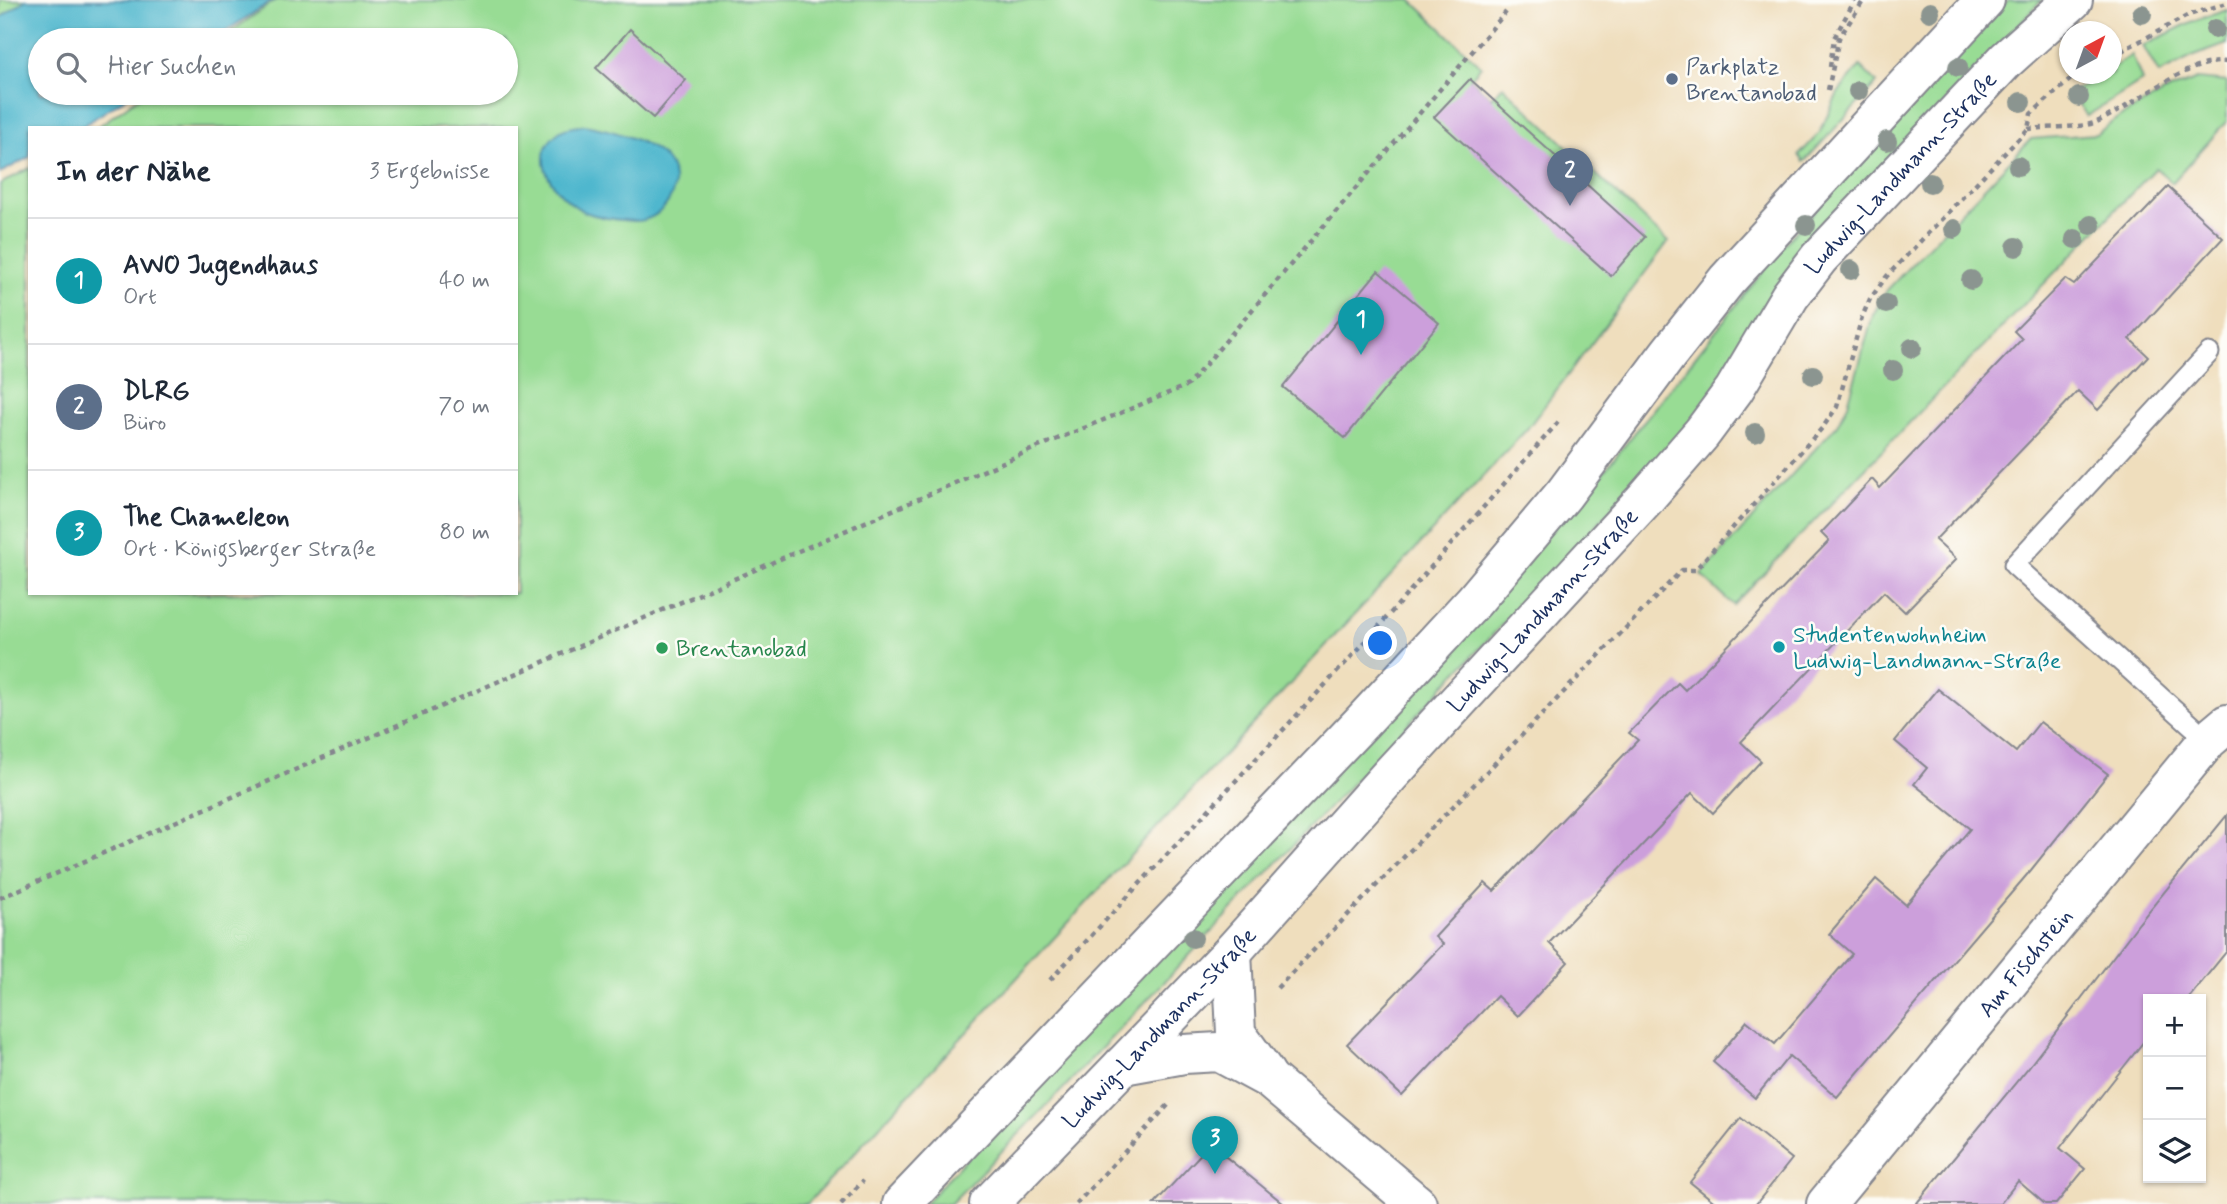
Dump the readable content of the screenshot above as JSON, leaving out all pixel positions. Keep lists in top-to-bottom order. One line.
{"streets":{"main road":["Ludwig-Landmann-Straße","Am Fischstein"]},"places":["Parkplatz Brentanobad","Studentenwohnheim Ludwig-Landmann-Straße","Brentanobad"],"north":"top right","page":{"search":"Hier suchen","heading":["In der Nähe","3 Ergebnisse"],"pins":["2","1","3"],"list":[{"mark":"1","name":"AWO Jugendhaus","note":"Ort","value":"40 m"},{"mark":"2","name":"DLRG","note":"Büro","value":"70 m"},{"mark":"3","name":"The Chameleon","note":"Ort · Königsberger Straße","value":"80 m"}],"map_buttons":["+","−"]}}
